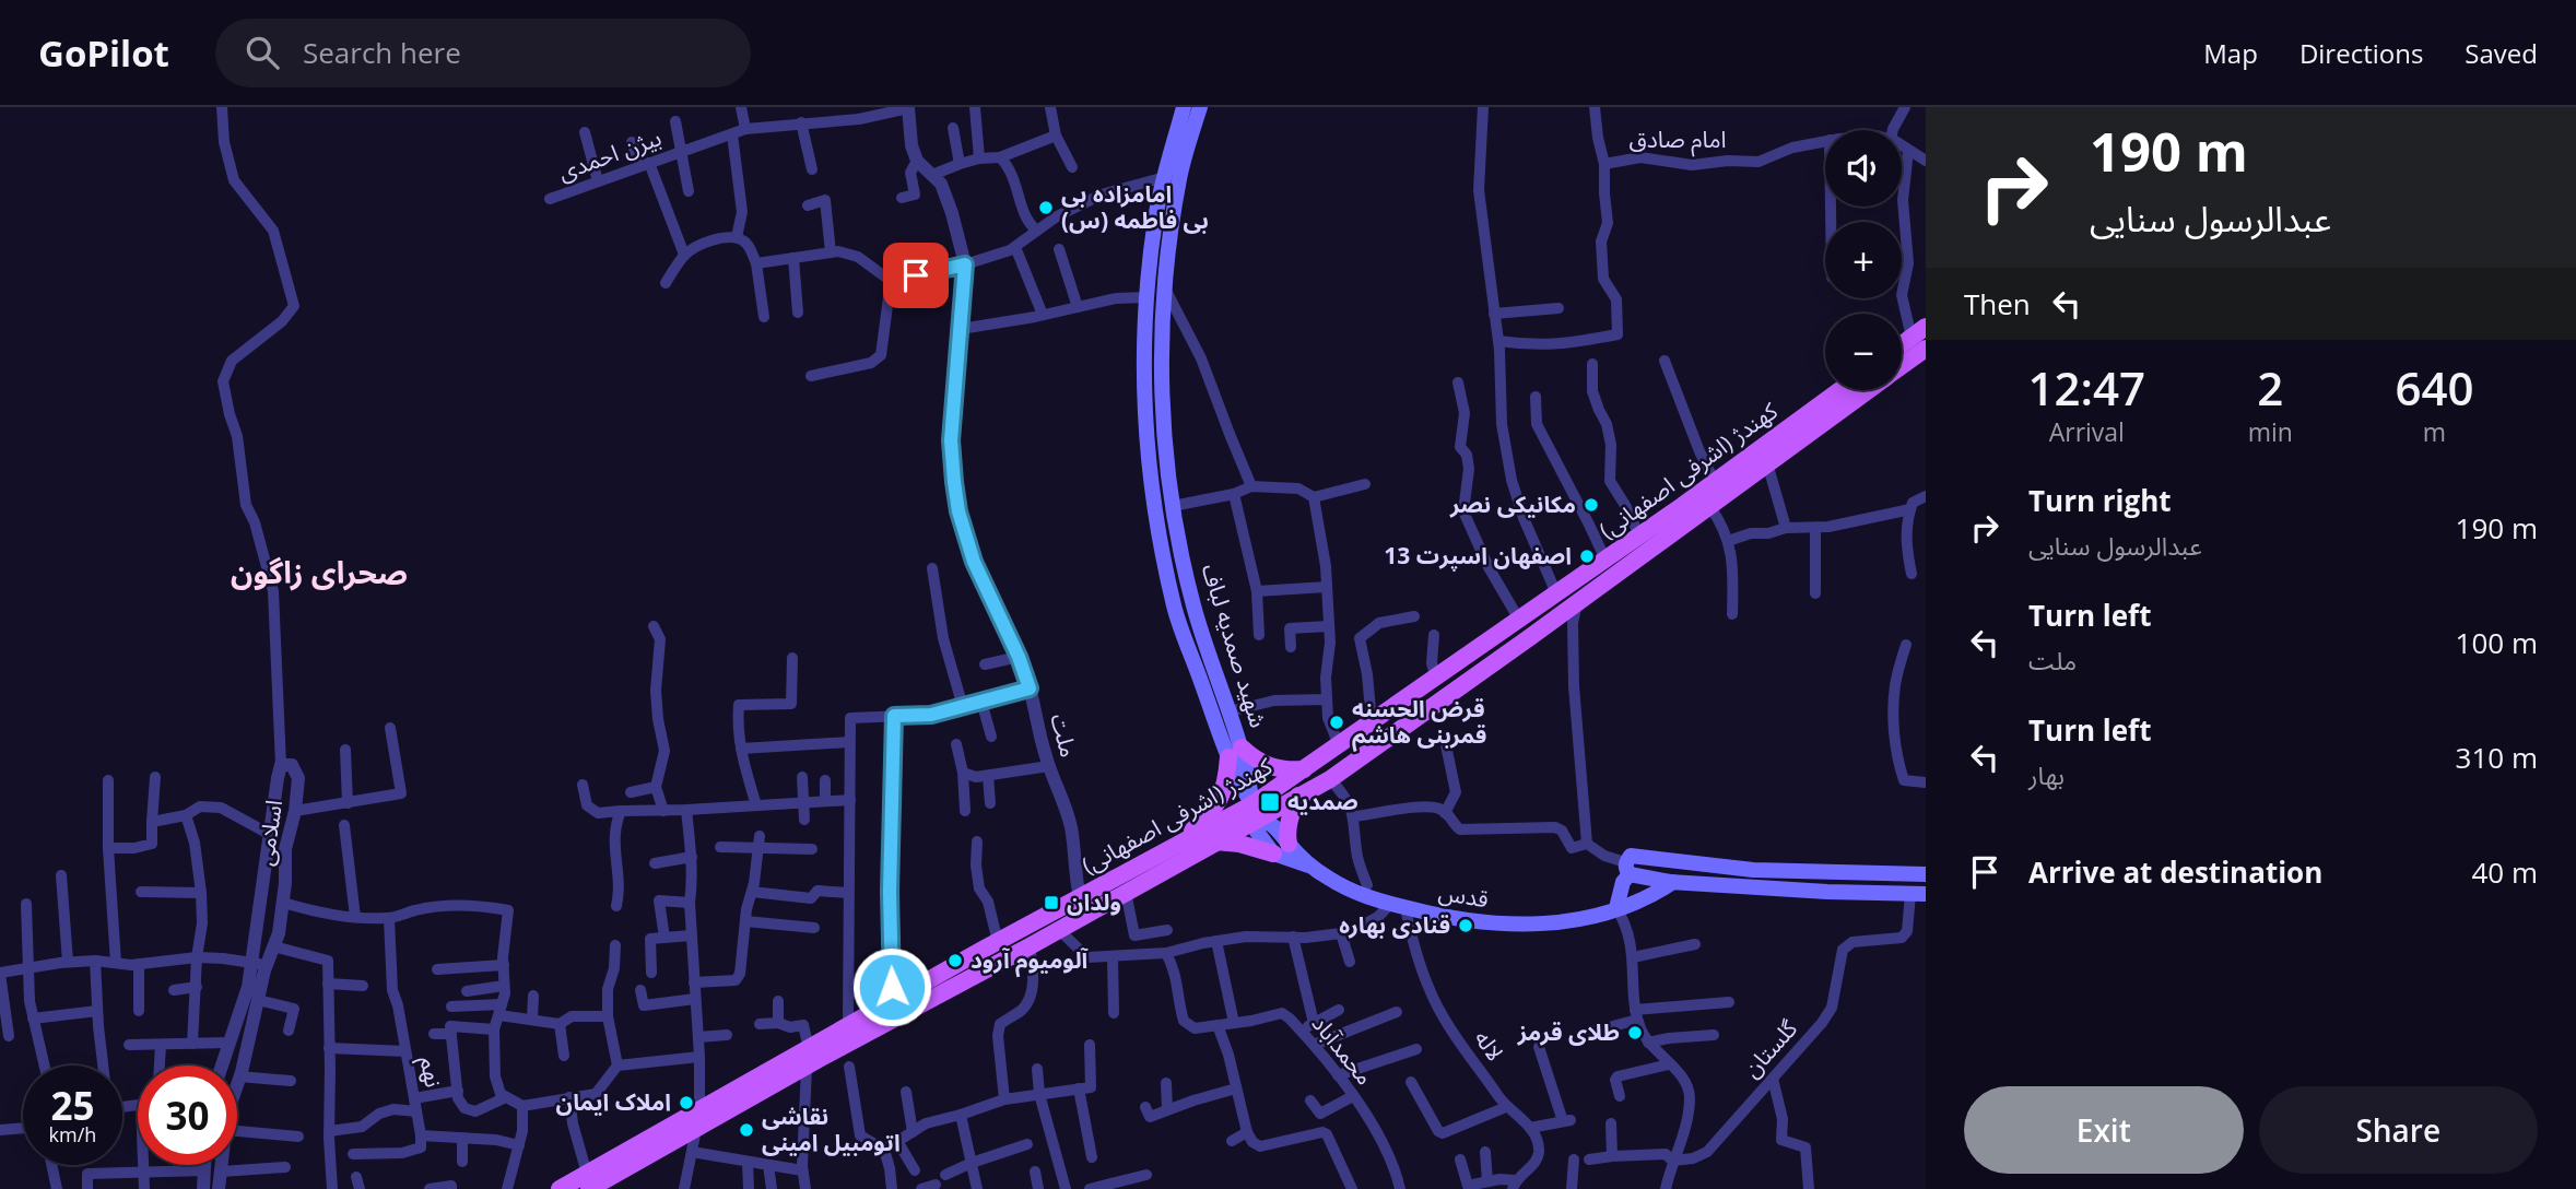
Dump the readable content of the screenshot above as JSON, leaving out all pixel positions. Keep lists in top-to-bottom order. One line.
{"streets":{"main road":["کهندژ (اشرفی اصفهانی)","شهید صمدیه لباف","قدس"],"street":["امام صادق","بیژن احمدی","ملت","اسلامی","لاله","گلستان","محمدآباد","نهم"]},"crossings":[["کهندژ (اشرفی اصفهانی)","شهید صمدیه لباف"],["کهندژ (اشرفی اصفهانی)","ملت"],["قدس","لاله"]],"districts":["صحرای زاگون"],"places":{"other":["امامزاده بی بی فاطمه (س)","مکانیکی نصر","اصفهان اسپرت 13","قرض الحسنه قمربنی هاشم","قنادی بهاره","آلومیوم آرود","طلای قرمز","املاک ایمان","نقاشی اتومبیل امینی"],"transit":["صمدیه","ولدان"]},"page":{"header":"GoPilot","search":"Search here","nav":["Map","Directions","Saved"],"turn":["190 m","عبدالرسول سنایی"],"map_buttons":["+","−"],"then":"Then","eta":["12:47","Arrival","2","min","640","m"],"list":[{"name":"Turn right","note":"عبدالرسول سنایی","value":"190 m"},{"name":"Turn left","note":"ملت","value":"100 m"},{"name":"Turn left","note":"بهار","value":"310 m"},{"name":"Arrive at destination","value":"40 m"}],"speed":"25 km/h","limit":"30","buttons":["Exit","Share"]}}
